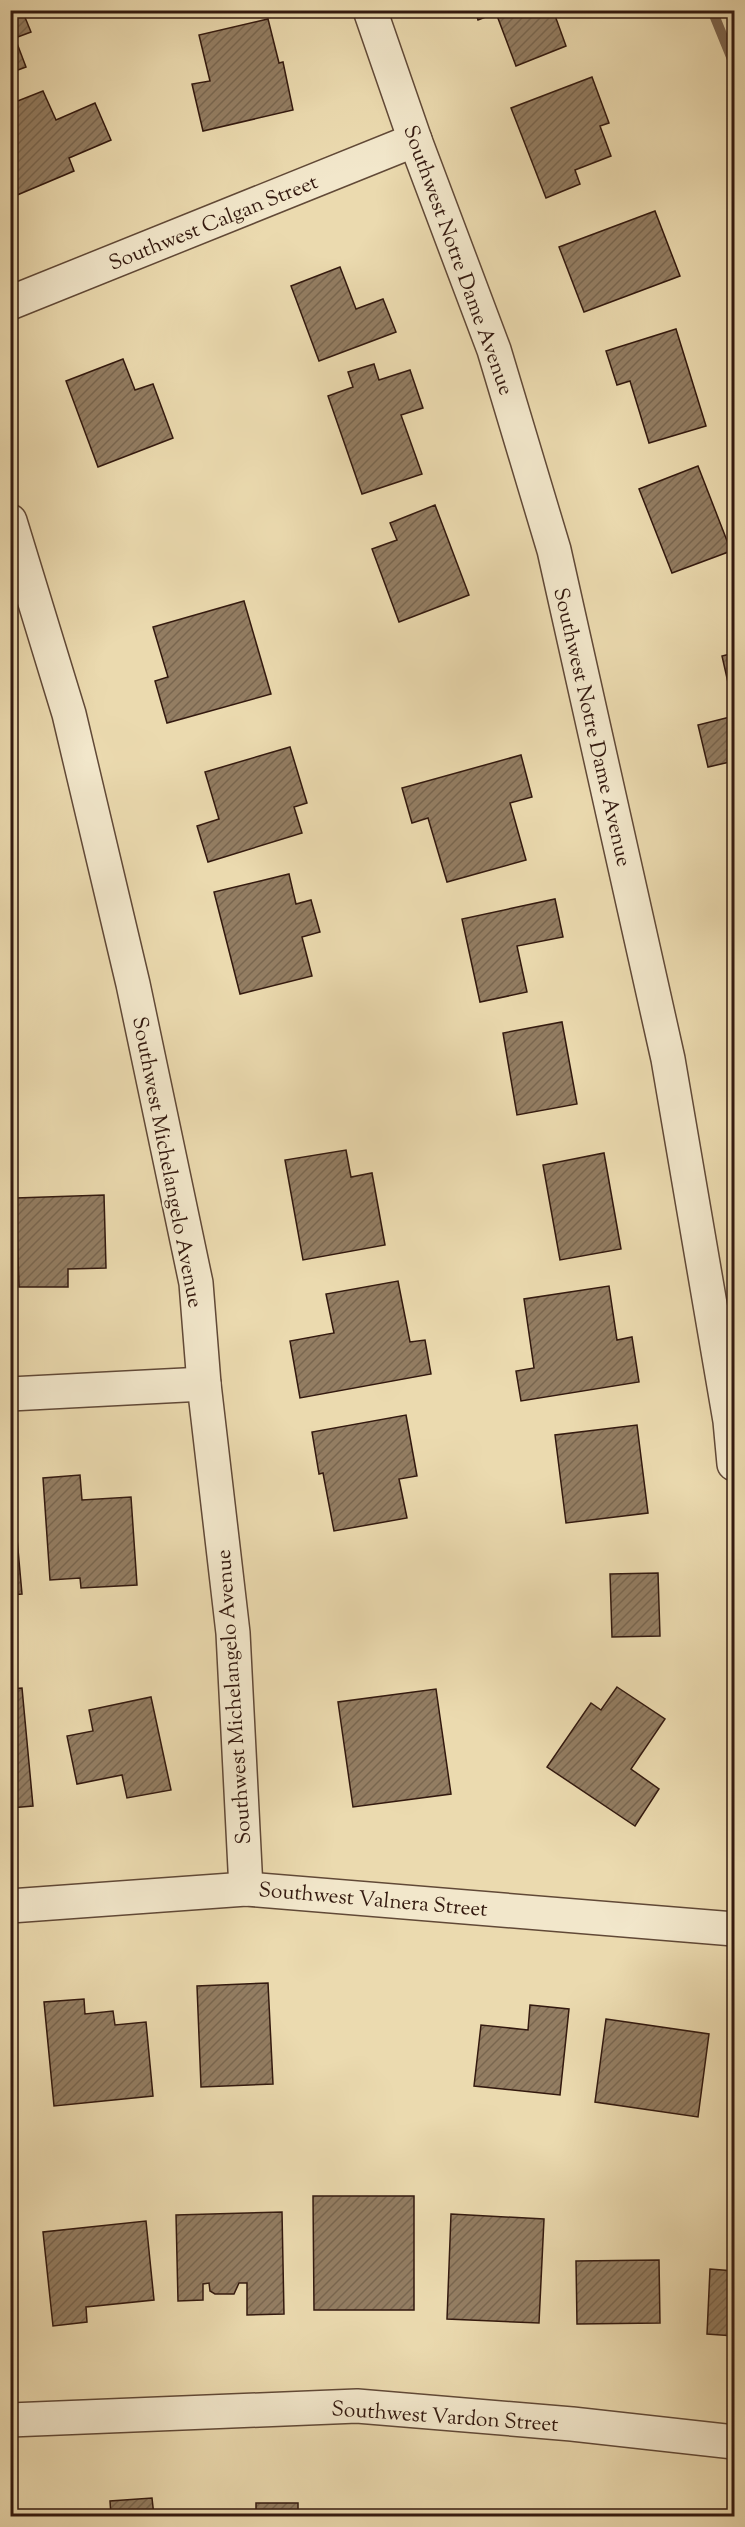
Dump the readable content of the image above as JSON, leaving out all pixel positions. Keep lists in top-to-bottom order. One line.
{"streets":{"street":["Southwest Calgan Street","Southwest Notre Dame Avenue","Southwest Michelangelo Avenue","Southwest Valnera Street","Southwest Vardon Street"]},"crossings":[["Southwest Calgan Street","Southwest Notre Dame Avenue"],["Southwest Michelangelo Avenue","Southwest Valnera Street"]]}
